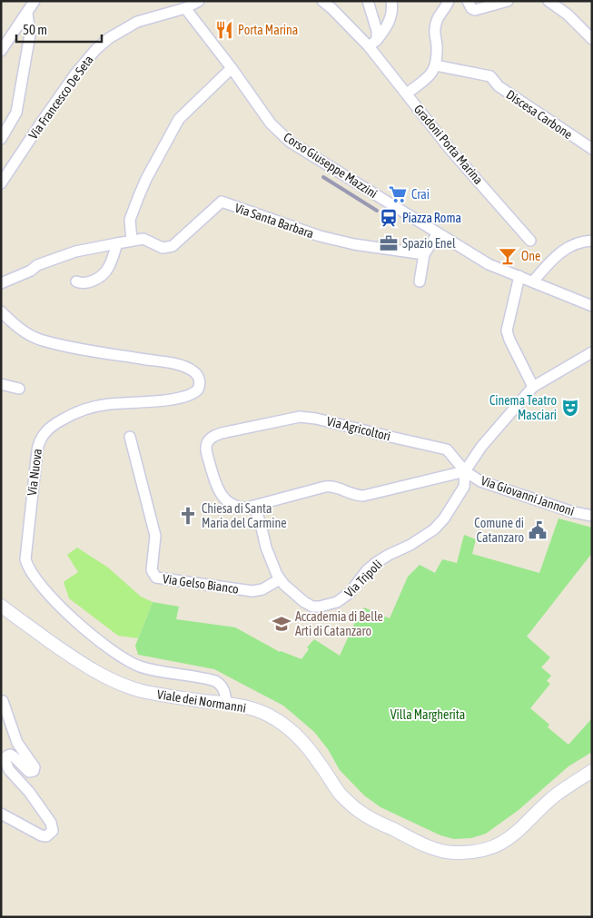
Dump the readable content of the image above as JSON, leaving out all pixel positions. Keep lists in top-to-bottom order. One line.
{"streets":{"street":["Via Francesco De Seta","Discesa Carbone","Gradoni Porta Marina","Corso Giuseppe Mazzini","Via Santa Barbara","Via Agricoltori","Via Nuova","Via Giovanni Jannoni","Via Tripoli","Via Gelso Bianco","Viale dei Normanni"]},"crossings":[["Via Francesco De Seta","Corso Giuseppe Mazzini"],["Via Agricoltori","Via Giovanni Jannoni"],["Via Agricoltori","Via Tripoli"],["Via Nuova","Viale dei Normanni"],["Via Giovanni Jannoni","Via Tripoli"],["Via Tripoli","Via Gelso Bianco"]],"parks":["Villa Margherita"],"places":{"restaurant":["Porta Marina"],"supermarket":["Crai"],"station":["Piazza Roma"],"office":["Spazio Enel"],"bar":["One"],"theatre":["Cinema Teatro Masciari"],"church":["Chiesa di Santa Maria del Carmine"],"public building":["Comune di Catanzaro"],"school or university":["Accademia di Belle Arti di Catanzaro"]},"scale_bar":"50 m"}
